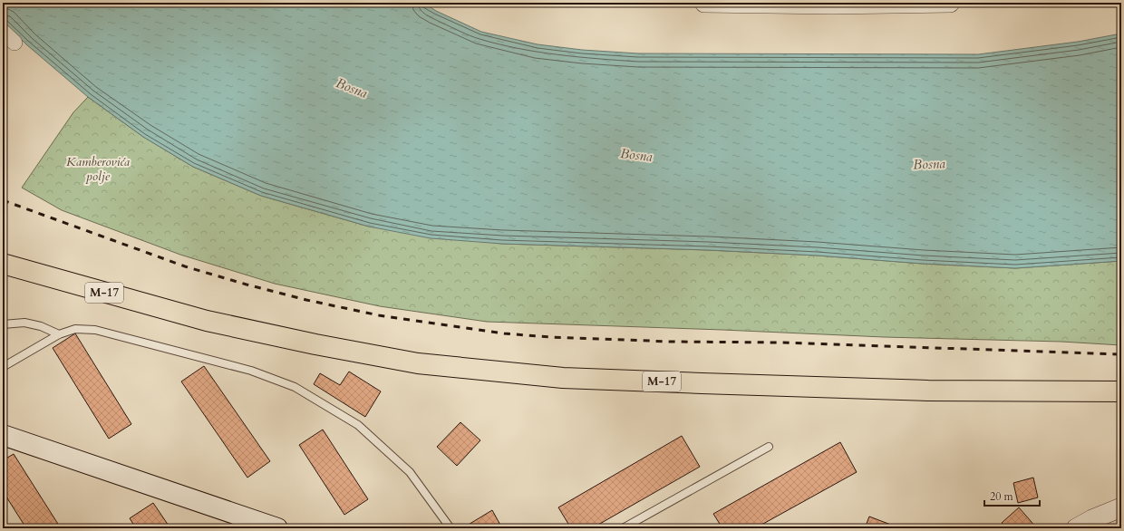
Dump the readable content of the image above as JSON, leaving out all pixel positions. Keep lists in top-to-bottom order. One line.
{"streets":{"highway":["M-17"]},"water":["Bosna"],"parks":["Kamberovića polje"],"scale_bar":"20 m"}
